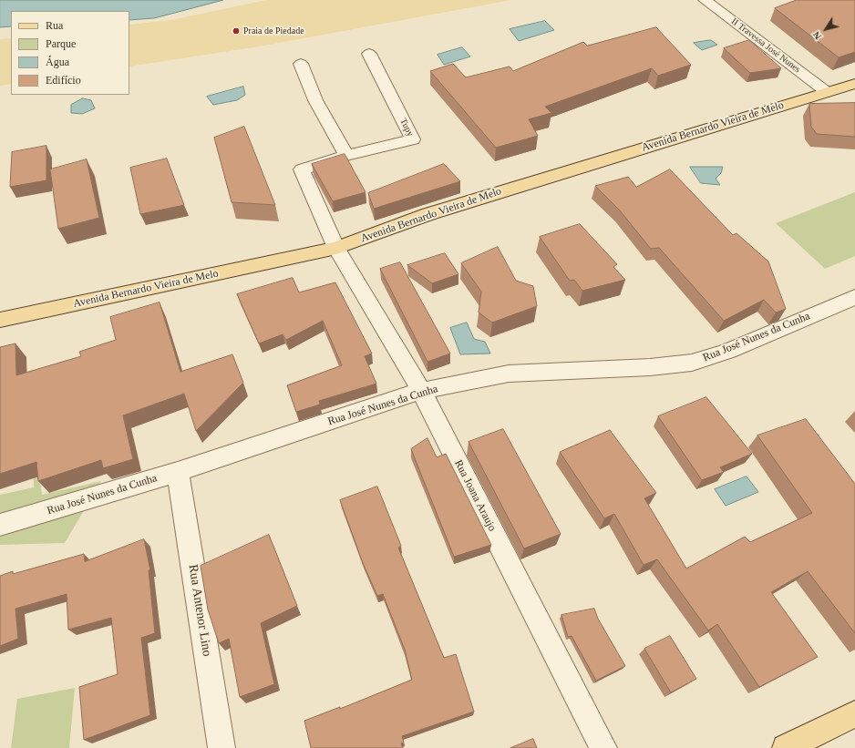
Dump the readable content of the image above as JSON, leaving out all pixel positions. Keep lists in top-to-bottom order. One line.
{"streets":{"main road":["Avenida Bernardo Vieira de Melo"],"street":["II Travessa José Nunes","Tupy","Rua José Nunes da Cunha","Rua Joana Araujo","Rua Antenor Lino"]},"crossings":[["II Travessa José Nunes","Avenida Bernardo Vieira de Melo"],["Avenida Bernardo Vieira de Melo","Tupy"],["Avenida Bernardo Vieira de Melo","Rua Joana Araujo"],["Tupy","Rua Joana Araujo"],["Rua José Nunes da Cunha","Rua Joana Araujo"],["Rua José Nunes da Cunha","Rua Antenor Lino"]],"places":["Praia de Piedade"],"legend":["Rua","Parque","Água","Edifício"],"north":"bottom left"}
